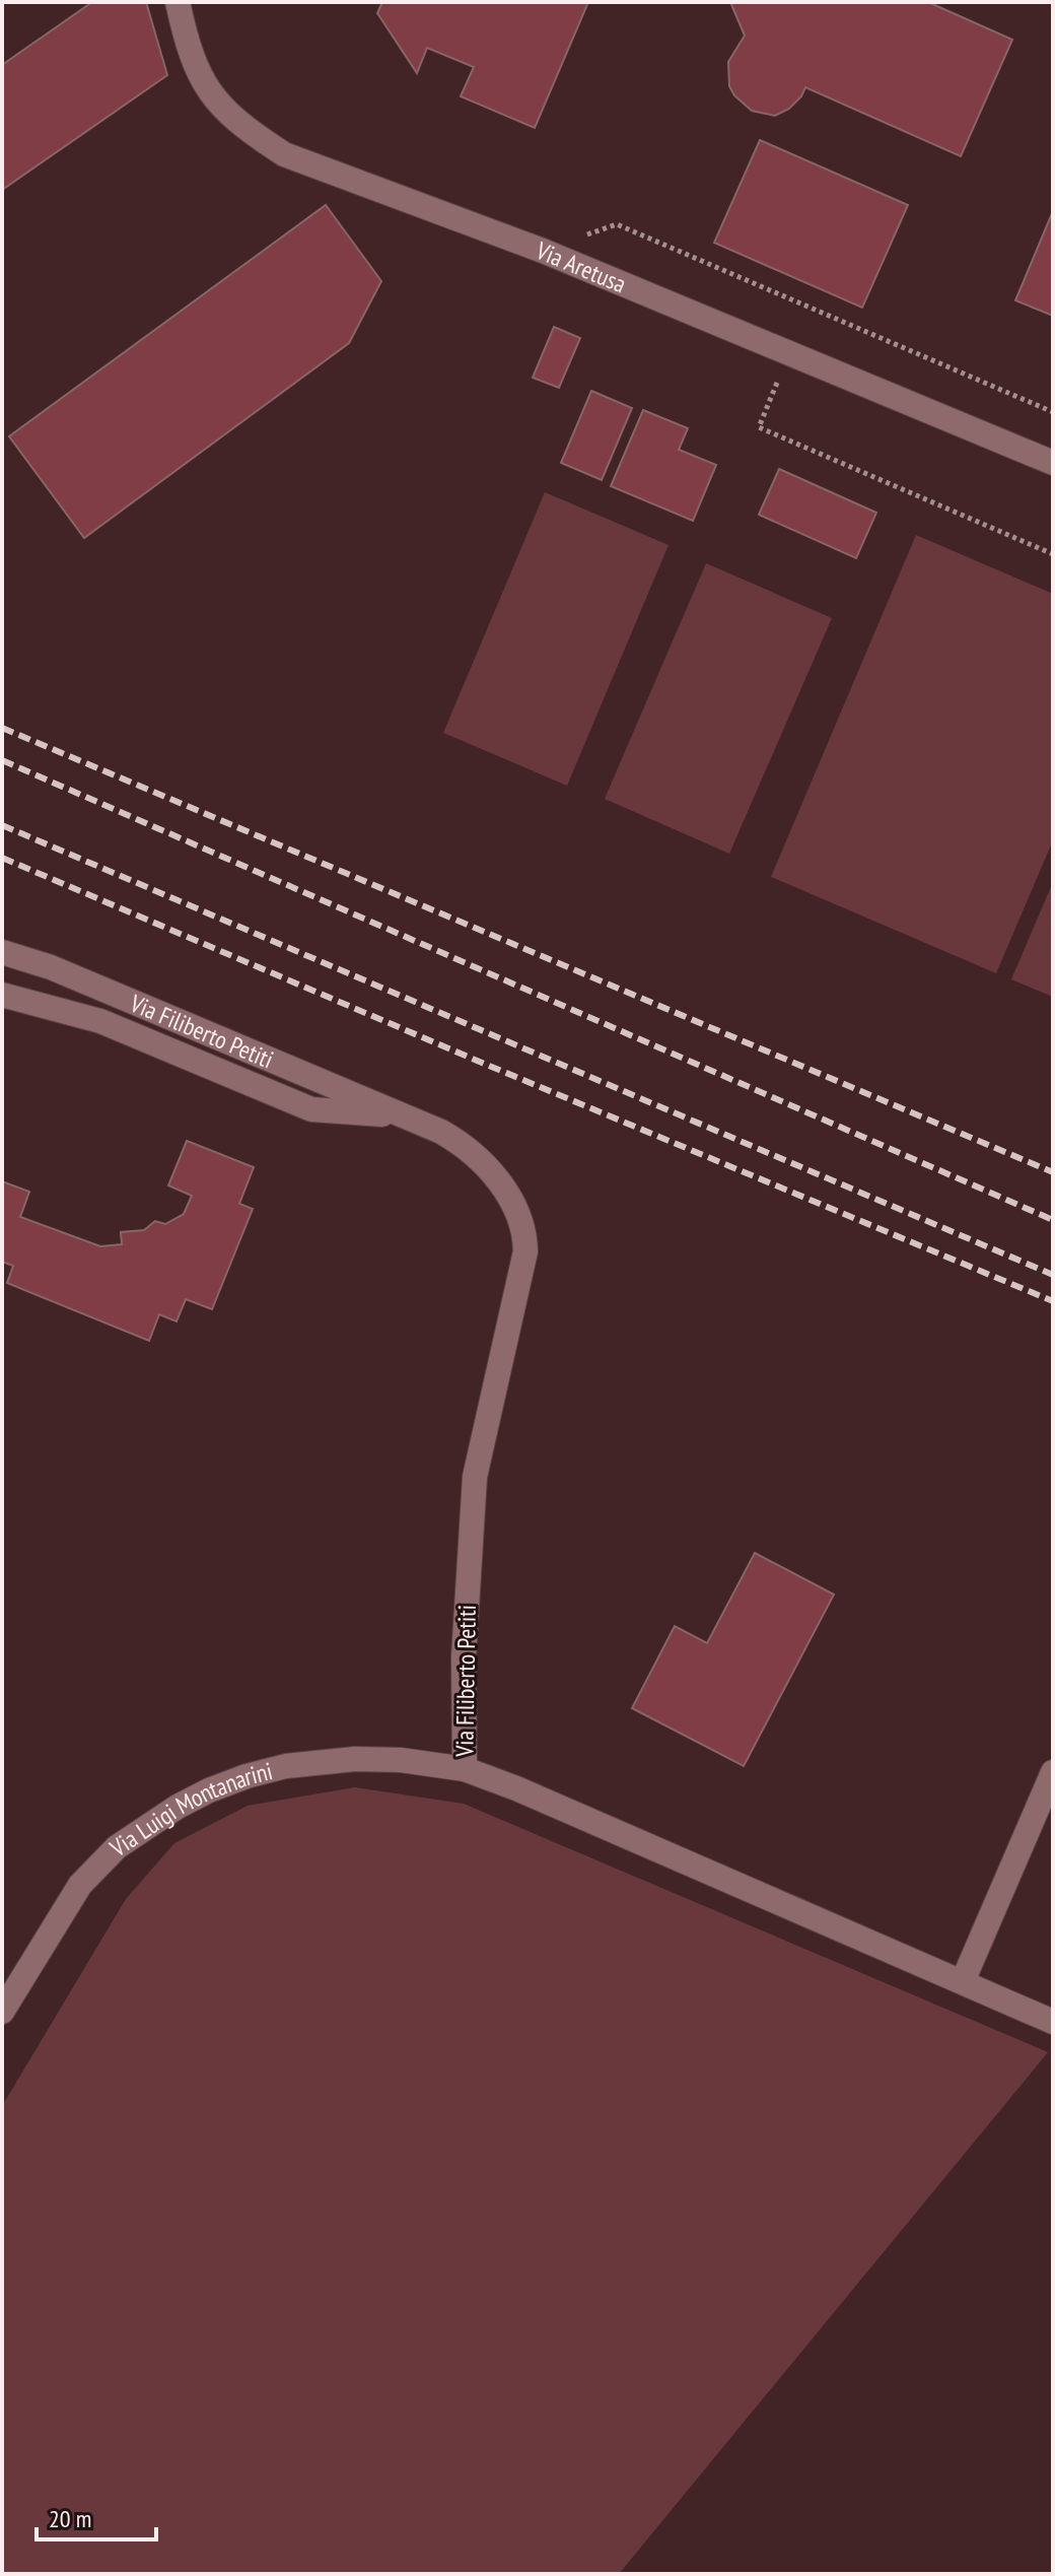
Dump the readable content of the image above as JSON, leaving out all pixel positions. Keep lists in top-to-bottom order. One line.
{"streets":{"street":["Via Aretusa","Via Filiberto Petiti","Via Luigi Montanarini"]},"crossings":[["Via Filiberto Petiti","Via Luigi Montanarini"]],"scale_bar":"20 m"}
